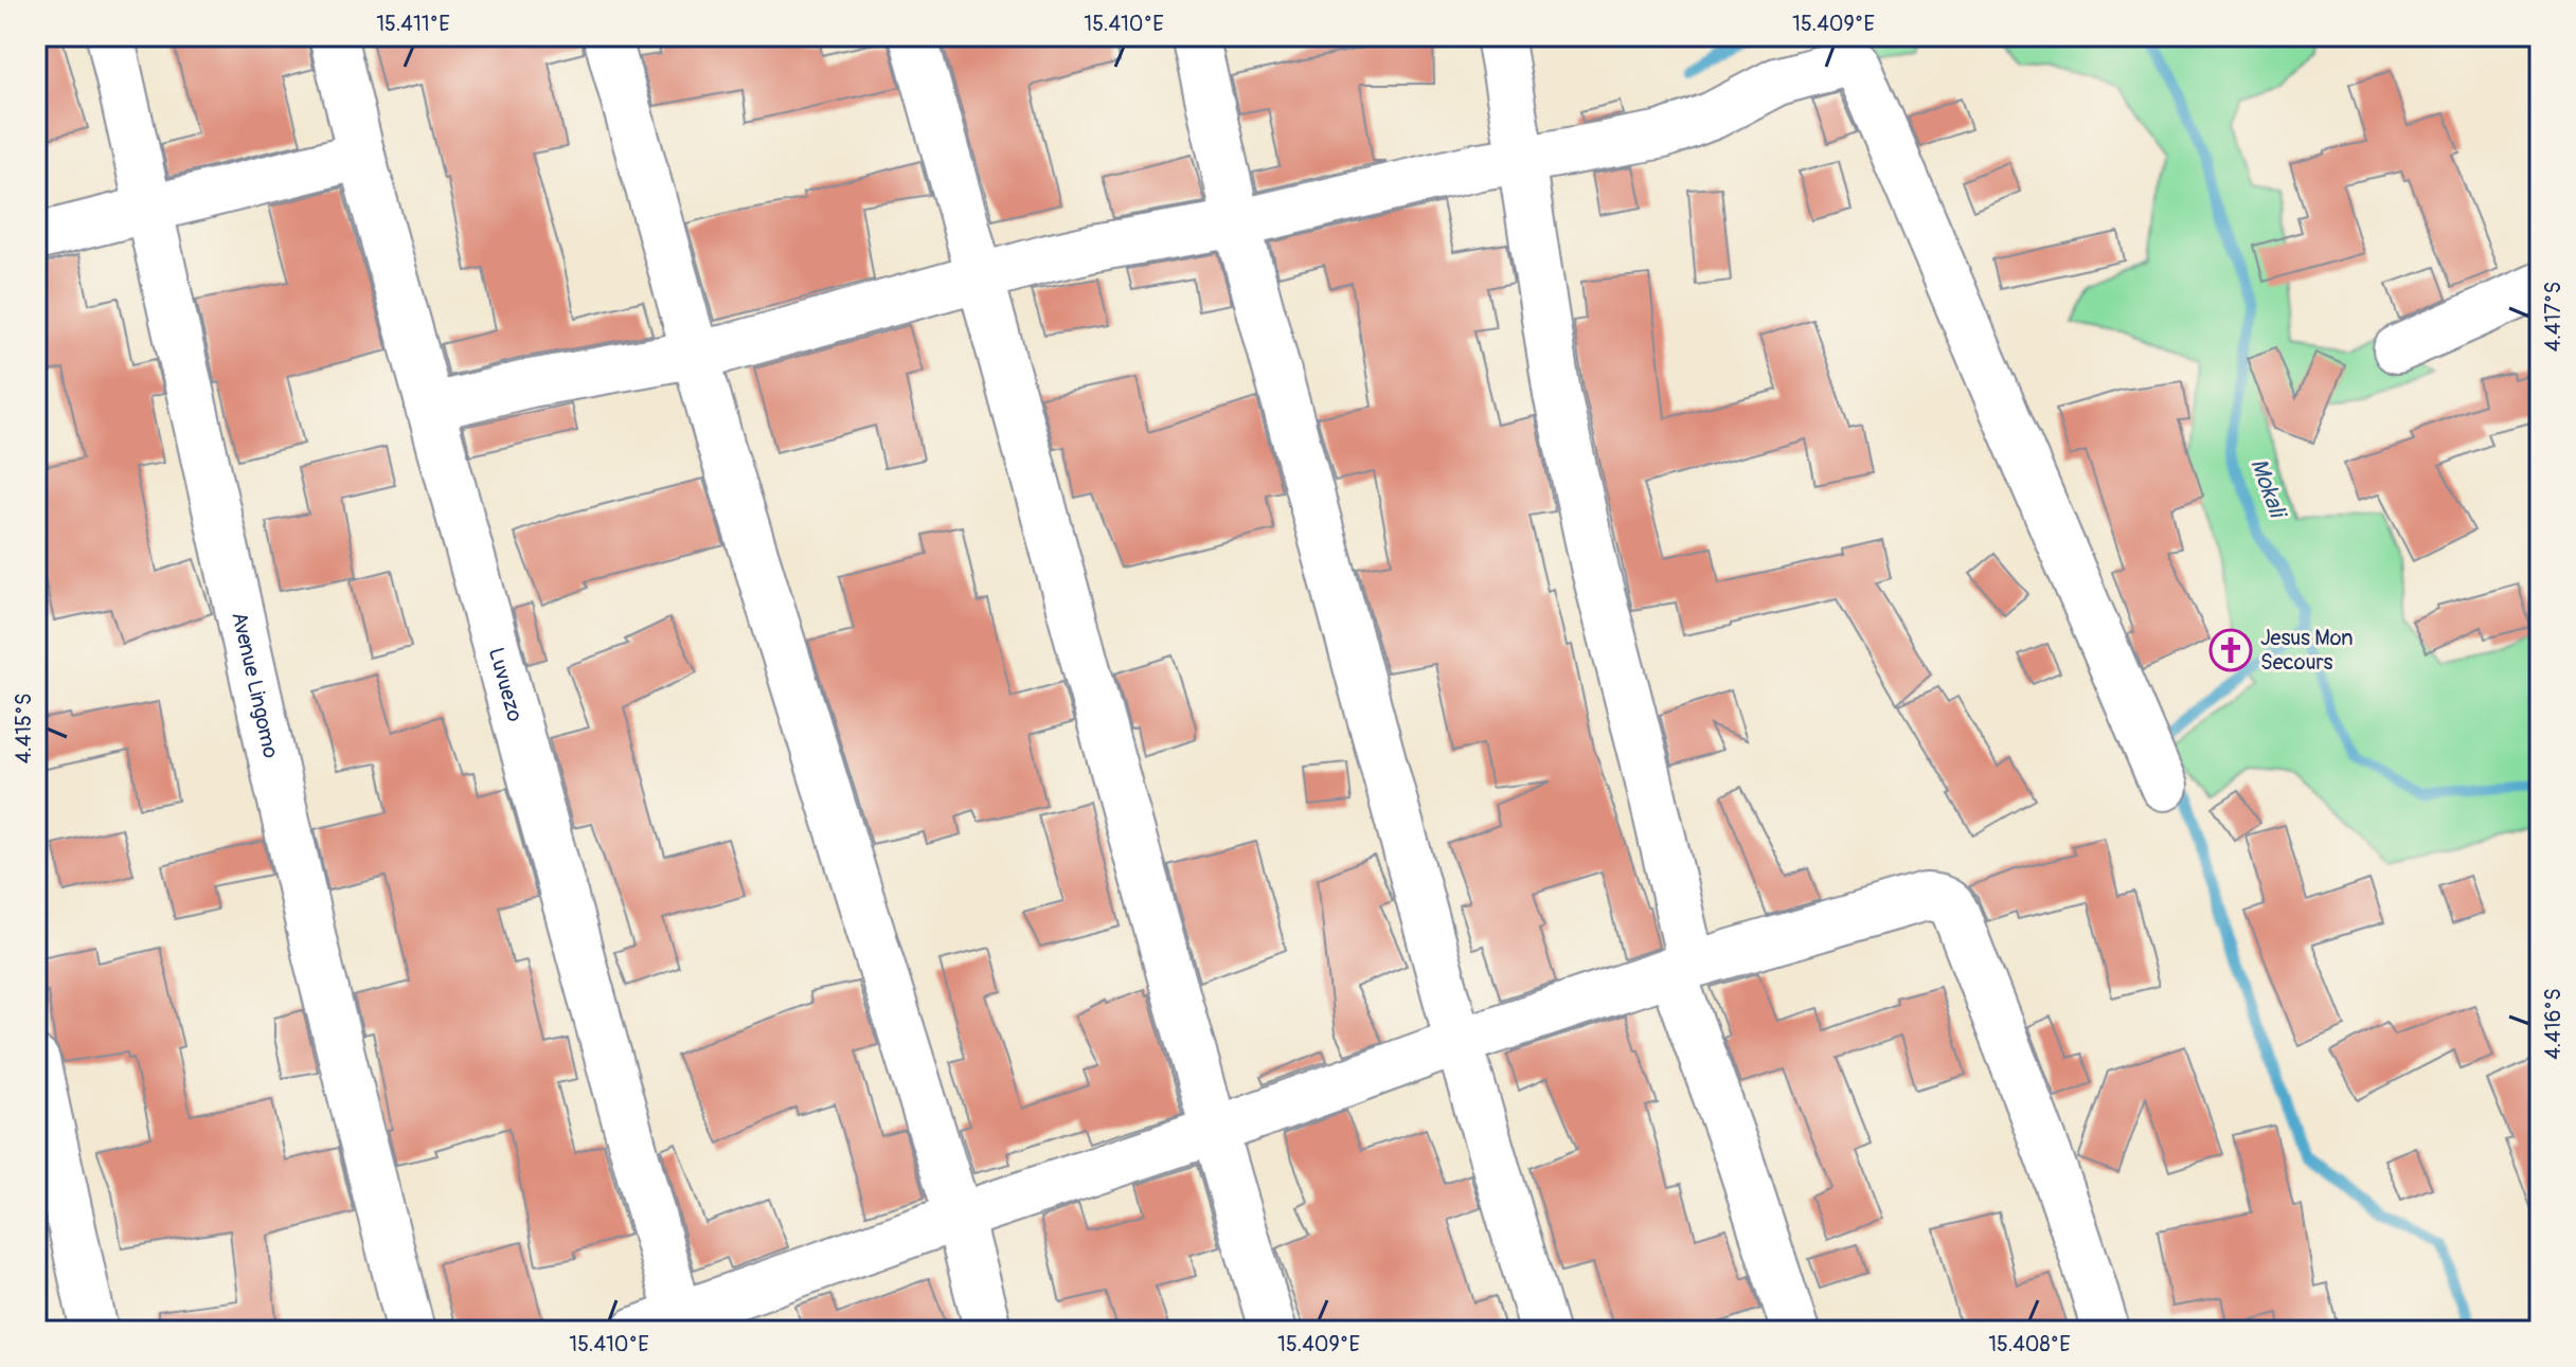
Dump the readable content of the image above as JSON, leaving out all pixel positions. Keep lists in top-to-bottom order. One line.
{"streets":{"street":["Luvuezo","Avenue Lingomo"]},"water":["Mokali"],"places":{"church":["Jesus Mon Secours"]},"coordinates":["15.411°E","15.410°E","15.409°E","4.417°S","4.415°S","4.416°S","15.408°E"]}
